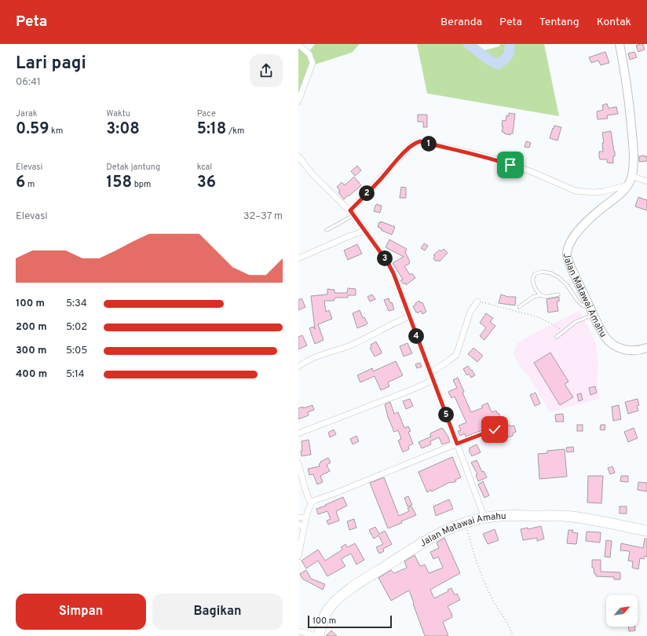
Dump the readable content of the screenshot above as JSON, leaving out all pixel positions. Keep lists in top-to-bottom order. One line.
{"streets":{"highway":["Jalan Matawai Amahu"]},"scale_bar":"100 m","north":"top right","page":{"header":"Peta","nav":["Beranda","Peta","Tentang","Kontak"],"heading":["Lari pagi","06:41"],"stats":[["Jarak","0.59 km"],["Waktu","3:08"],["Pace","5:18 /km"],["Elevasi","6 m"],["Detak jantung","158 bpm"],["kcal","36"]],"pins":["1","2","3","4","5"],"chart":["Elevasi","32–37 m"],"list":[{"name":"100 m","note":"5:34"},{"name":"200 m","note":"5:02"},{"name":"300 m","note":"5:05"},{"name":"400 m","note":"5:14"}],"buttons":["Simpan","Bagikan"],"scale":"100 m"}}
